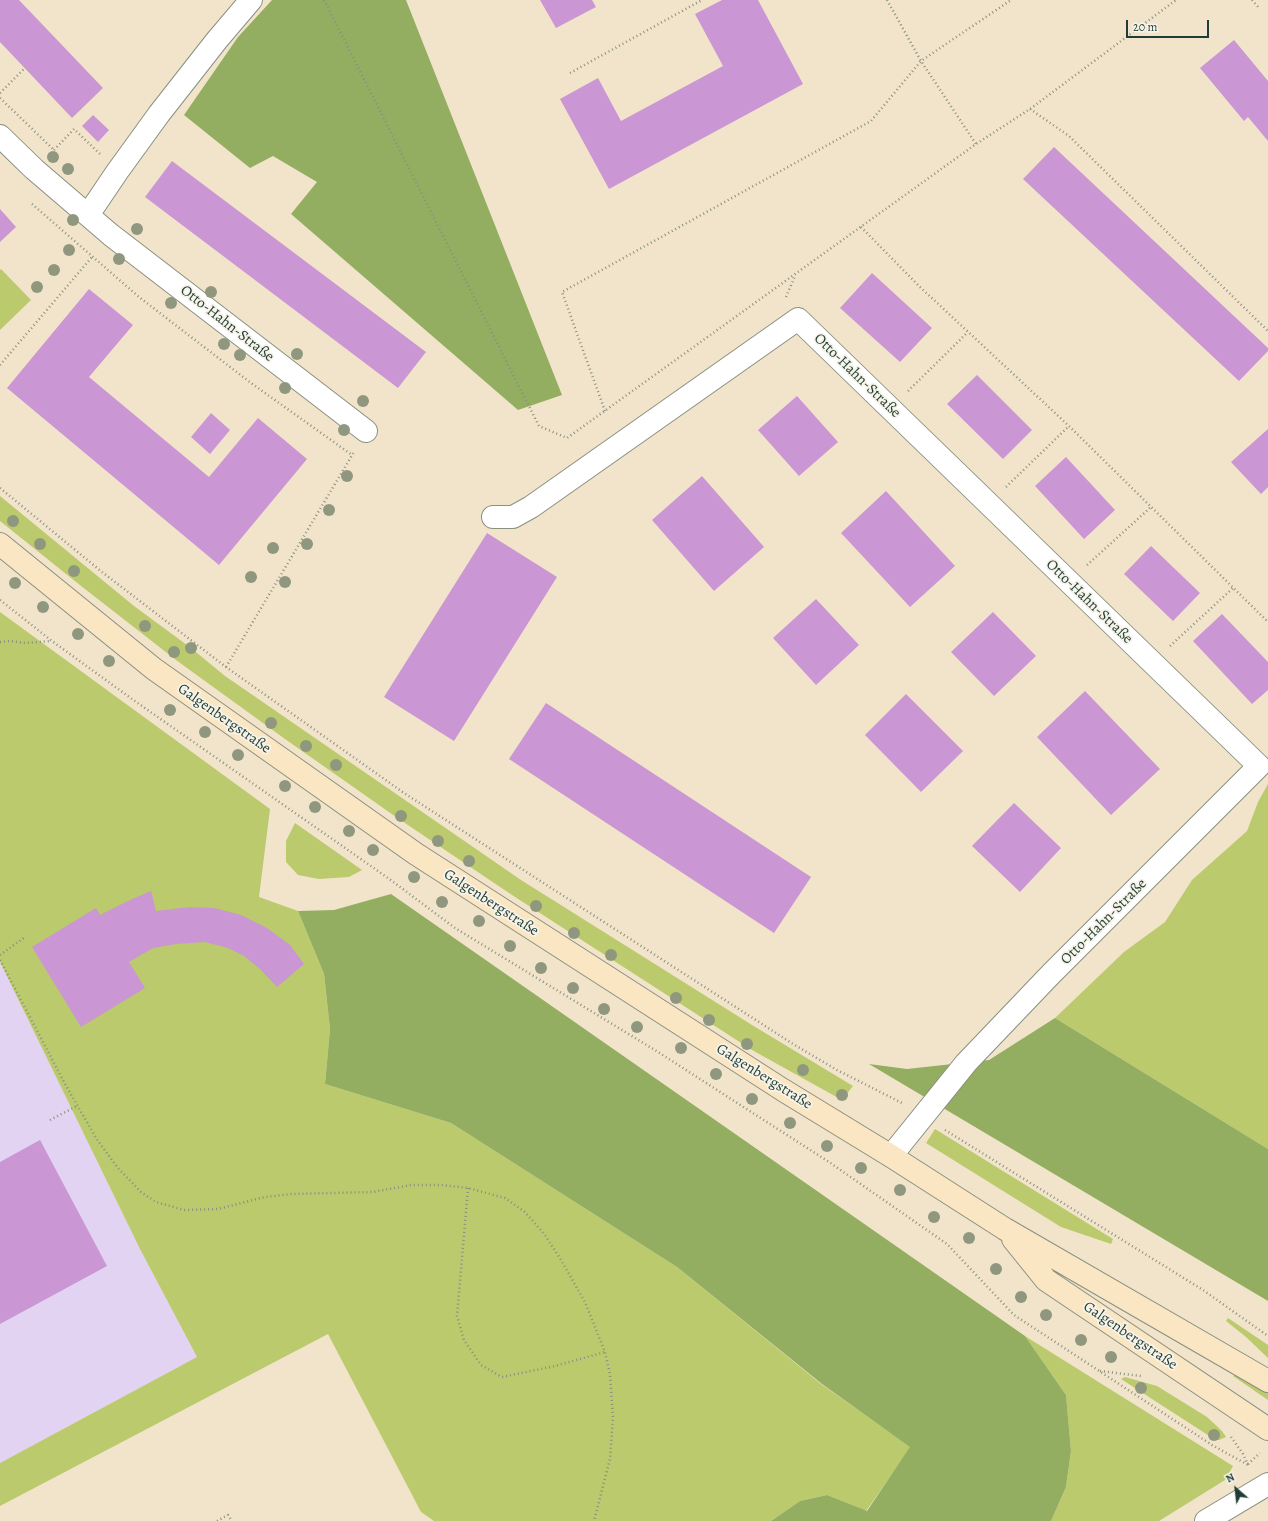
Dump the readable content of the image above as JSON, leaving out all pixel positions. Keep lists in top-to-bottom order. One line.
{"streets":{"street":["Otto-Hahn-Straße","Galgenbergstraße"]},"crossings":[["Otto-Hahn-Straße","Galgenbergstraße"]],"scale_bar":"20 m","north":"top left"}
